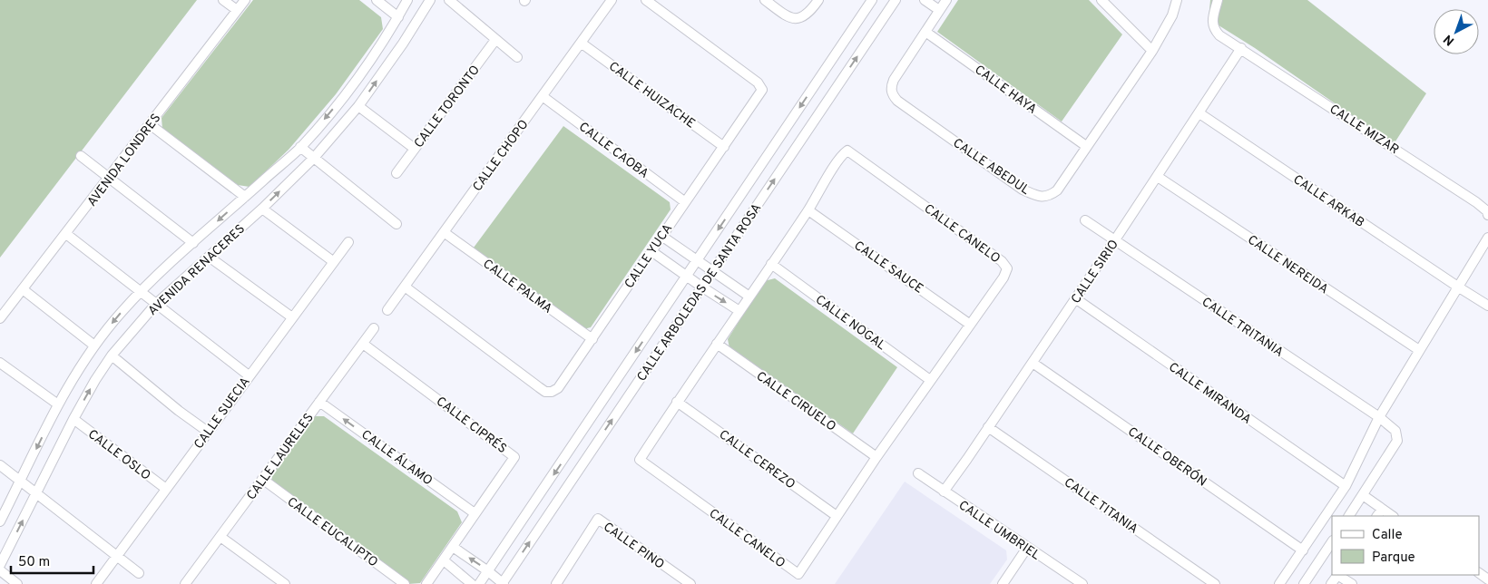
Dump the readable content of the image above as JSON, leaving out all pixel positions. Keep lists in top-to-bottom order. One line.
{"streets":{"street":["CALLE HAYA","CALLE HUIZACHE","CALLE TORONTO","CALLE MIZAR","CALLE CAOBA","CALLE CHOPO","AVENIDA LONDRES","CALLE ABEDUL","CALLE ARKAB","CALLE CANELO","CALLE YUCA","CALLE NEREIDA","CALLE SAUCE","AVENIDA RENACERES","CALLE SIRIO","CALLE PALMA","CALLE ARBOLEDAS DE SANTA ROSA","CALLE NOGAL","CALLE TRITANIA","CALLE MIRANDA","CALLE CIRUELO","CALLE SUECIA","CALLE CIPRÉS","CALLE OSLO","CALLE LAURELES","CALLE OBERÓN","CALLE ÁLAMO","CALLE CEREZO","CALLE TITANIA","CALLE UMBRIEL","CALLE EUCALIPTO","CALLE PINO"]},"crossings":[["CALLE HAYA","CALLE ABEDUL"],["CALLE HUIZACHE","CALLE CHOPO"],["CALLE HUIZACHE","CALLE YUCA"],["CALLE MIZAR","CALLE SIRIO"],["CALLE CAOBA","CALLE CHOPO"],["CALLE CAOBA","CALLE YUCA"],["CALLE CHOPO","CALLE YUCA"],["CALLE CHOPO","CALLE PALMA"],["CALLE ARKAB","CALLE SIRIO"],["CALLE CANELO","CALLE SAUCE"],["CALLE CANELO","CALLE NOGAL"],["CALLE CANELO","CALLE CIRUELO"],["CALLE CANELO","CALLE CEREZO"],["CALLE YUCA","CALLE PALMA"],["CALLE NEREIDA","CALLE SIRIO"],["AVENIDA RENACERES","CALLE OSLO"],["CALLE SIRIO","CALLE TRITANIA"],["CALLE SIRIO","CALLE MIRANDA"],["CALLE SIRIO","CALLE OBERÓN"],["CALLE SIRIO","CALLE TITANIA"],["CALLE SIRIO","CALLE UMBRIEL"],["CALLE SUECIA","CALLE OSLO"],["CALLE CIPRÉS","CALLE LAURELES"],["CALLE CIPRÉS","CALLE ÁLAMO"],["CALLE LAURELES","CALLE ÁLAMO"],["CALLE LAURELES","CALLE EUCALIPTO"]],"one_way":["CALLE ÁLAMO"],"legend":["Calle","Parque"],"scale_bar":"50 m","north":"bottom left"}
